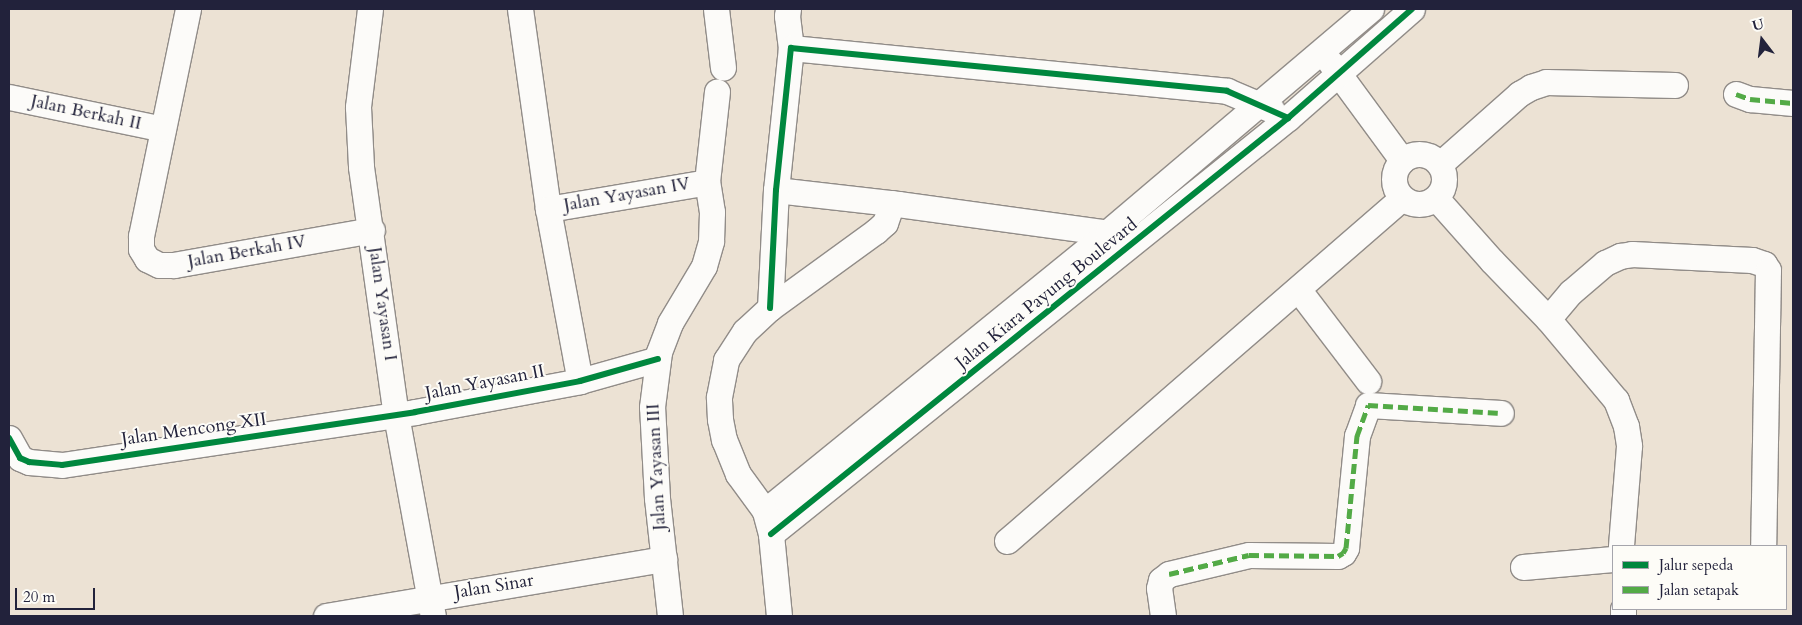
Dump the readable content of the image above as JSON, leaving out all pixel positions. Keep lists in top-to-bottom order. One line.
{"streets":{"street":["Jalan Berkah II","Jalan Yayasan IV","Jalan Berkah IV","Jalan Kiara Payung Boulevard","Jalan Yayasan I","Jalan Yayasan II","Jalan Mencong XII","Jalan Yayasan III","Jalan Sinar"]},"crossings":[["Jalan Berkah II","Jalan Berkah IV"],["Jalan Yayasan IV","Jalan Yayasan III"],["Jalan Berkah IV","Jalan Yayasan I"],["Jalan Yayasan I","Jalan Yayasan II"],["Jalan Yayasan I","Jalan Mencong XII"],["Jalan Yayasan I","Jalan Sinar"],["Jalan Yayasan II","Jalan Mencong XII"],["Jalan Yayasan II","Jalan Yayasan III"],["Jalan Yayasan III","Jalan Sinar"]],"legend":["Jalur sepeda","Jalan setapak"],"scale_bar":"20 m","north":"top"}
